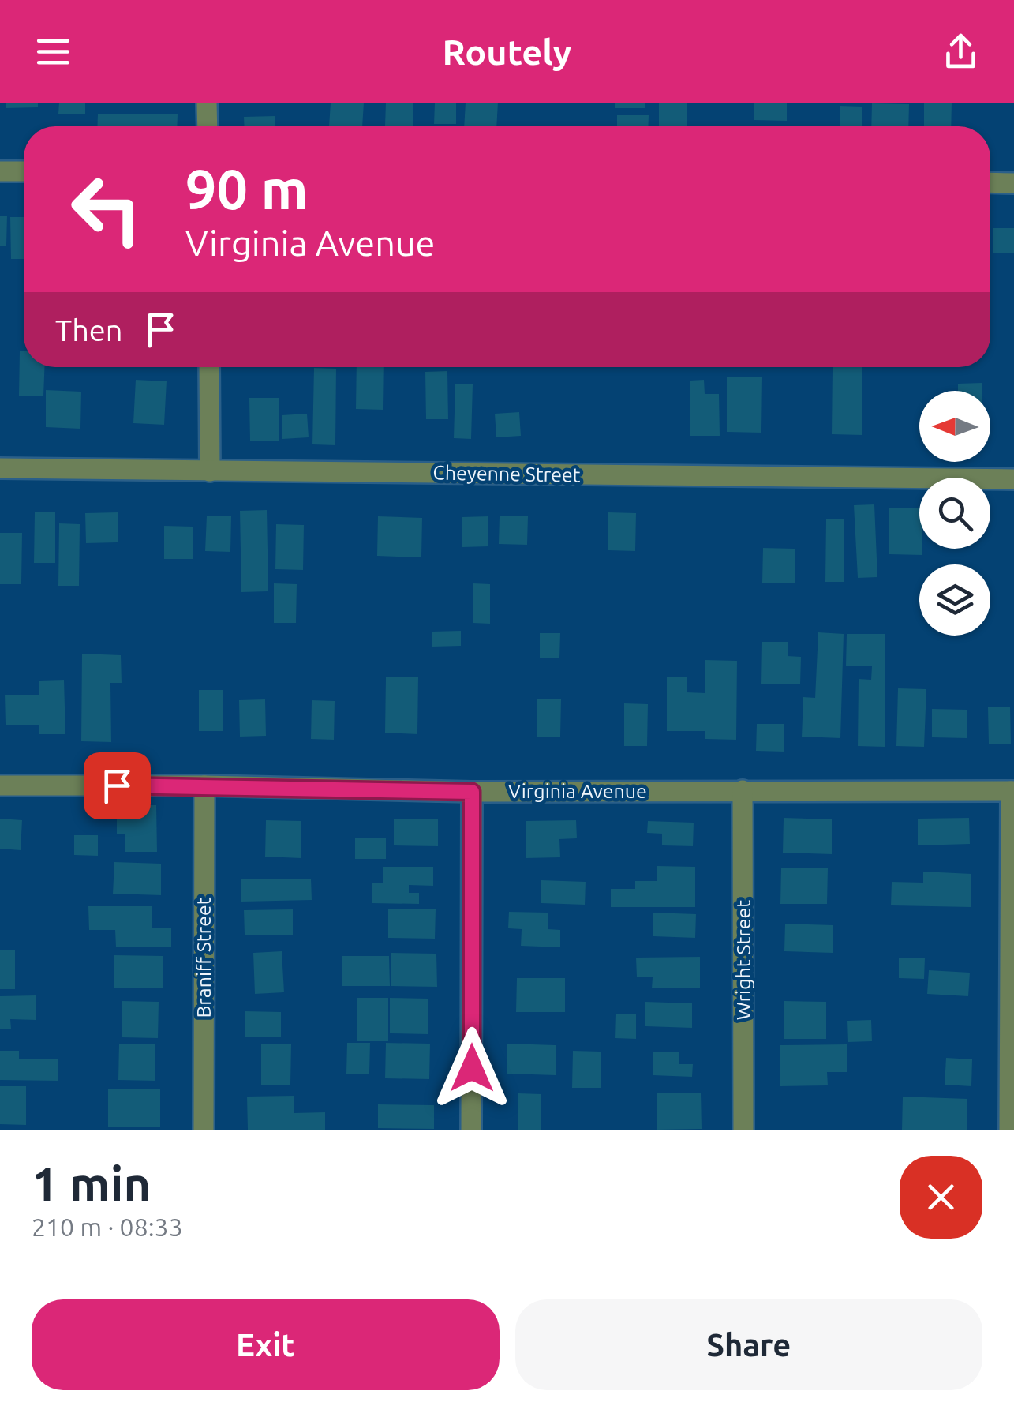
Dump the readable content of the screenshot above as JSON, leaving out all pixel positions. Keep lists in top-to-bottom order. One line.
{"streets":{"street":["Cheyenne Street","Virginia Avenue","Braniff Street","Wright Street"]},"crossings":[["Virginia Avenue","Braniff Street"],["Virginia Avenue","Wright Street"]],"north":"left","page":{"header":"Routely","turn":["90 m","Virginia Avenue"],"then":"Then","heading":["1 min","210 m · 08:33"],"buttons":["Exit","Share"]}}
